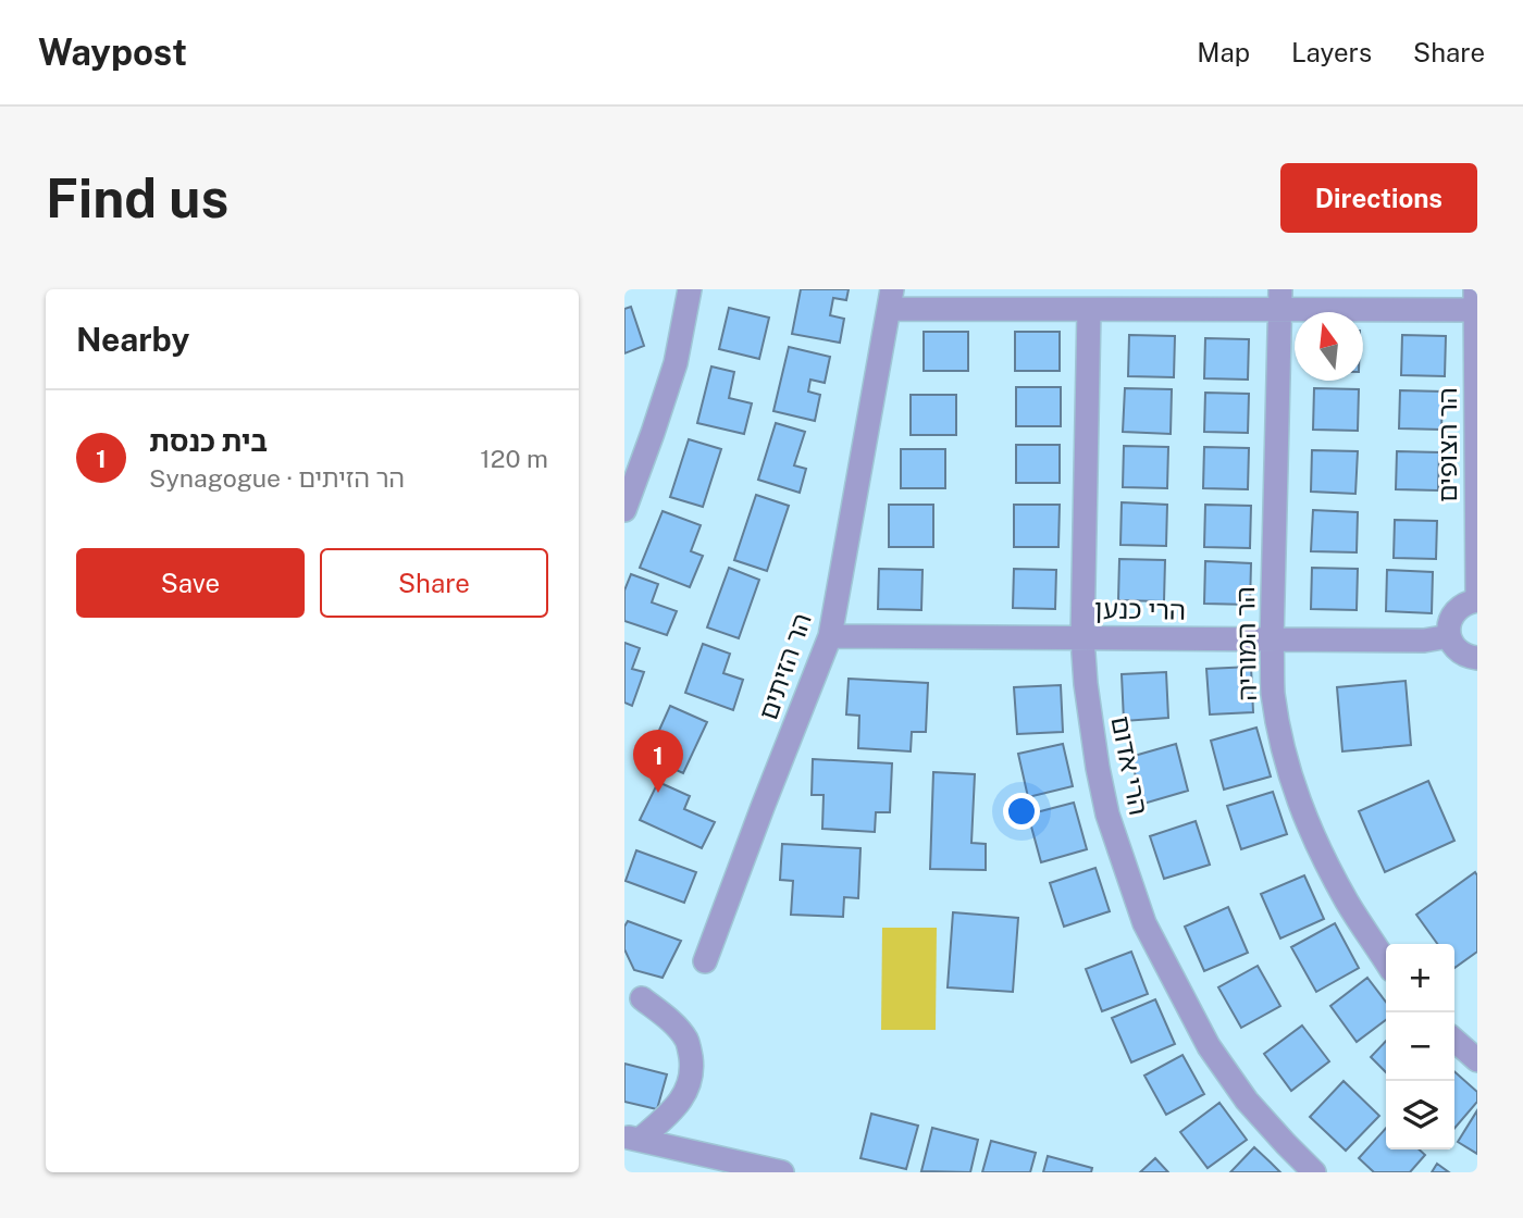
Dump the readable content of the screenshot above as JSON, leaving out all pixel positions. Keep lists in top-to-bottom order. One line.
{"streets":{"street":["הר הצופים","הרי כנען","הר המוריה","הר הזיתים","הרי אדום"]},"crossings":[["הרי כנען","הר המוריה"],["הרי כנען","הר הזיתים"],["הרי כנען","הרי אדום"]],"north":"top","page":{"header":"Waypost","nav":["Map","Layers","Share"],"buttons":["Directions",["Save","Share"]],"title":"Find us","heading":"Nearby","list":[{"mark":"1","name":"בית כנסת","note":"Synagogue · הר הזיתים","value":"120 m"}],"pins":"1","map_buttons":["+","−"]}}
